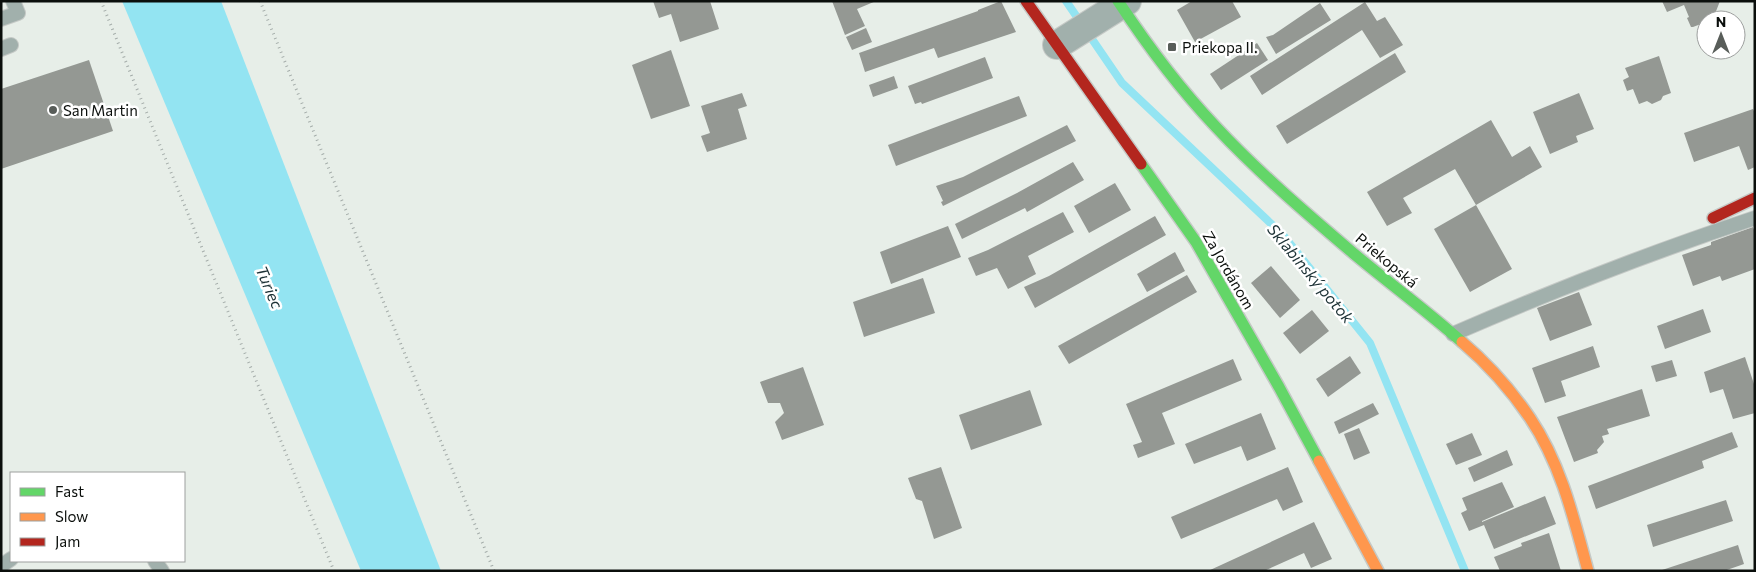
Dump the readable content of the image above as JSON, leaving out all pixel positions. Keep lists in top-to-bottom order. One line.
{"streets":{"street":["Priekopská","Za Jordánom"]},"water":["Sklabinský potok","Turiec"],"places":{"transit":["Priekopa II."],"other":["San Martin"]},"legend":["Fast","Slow","Jam"],"north":"top"}
